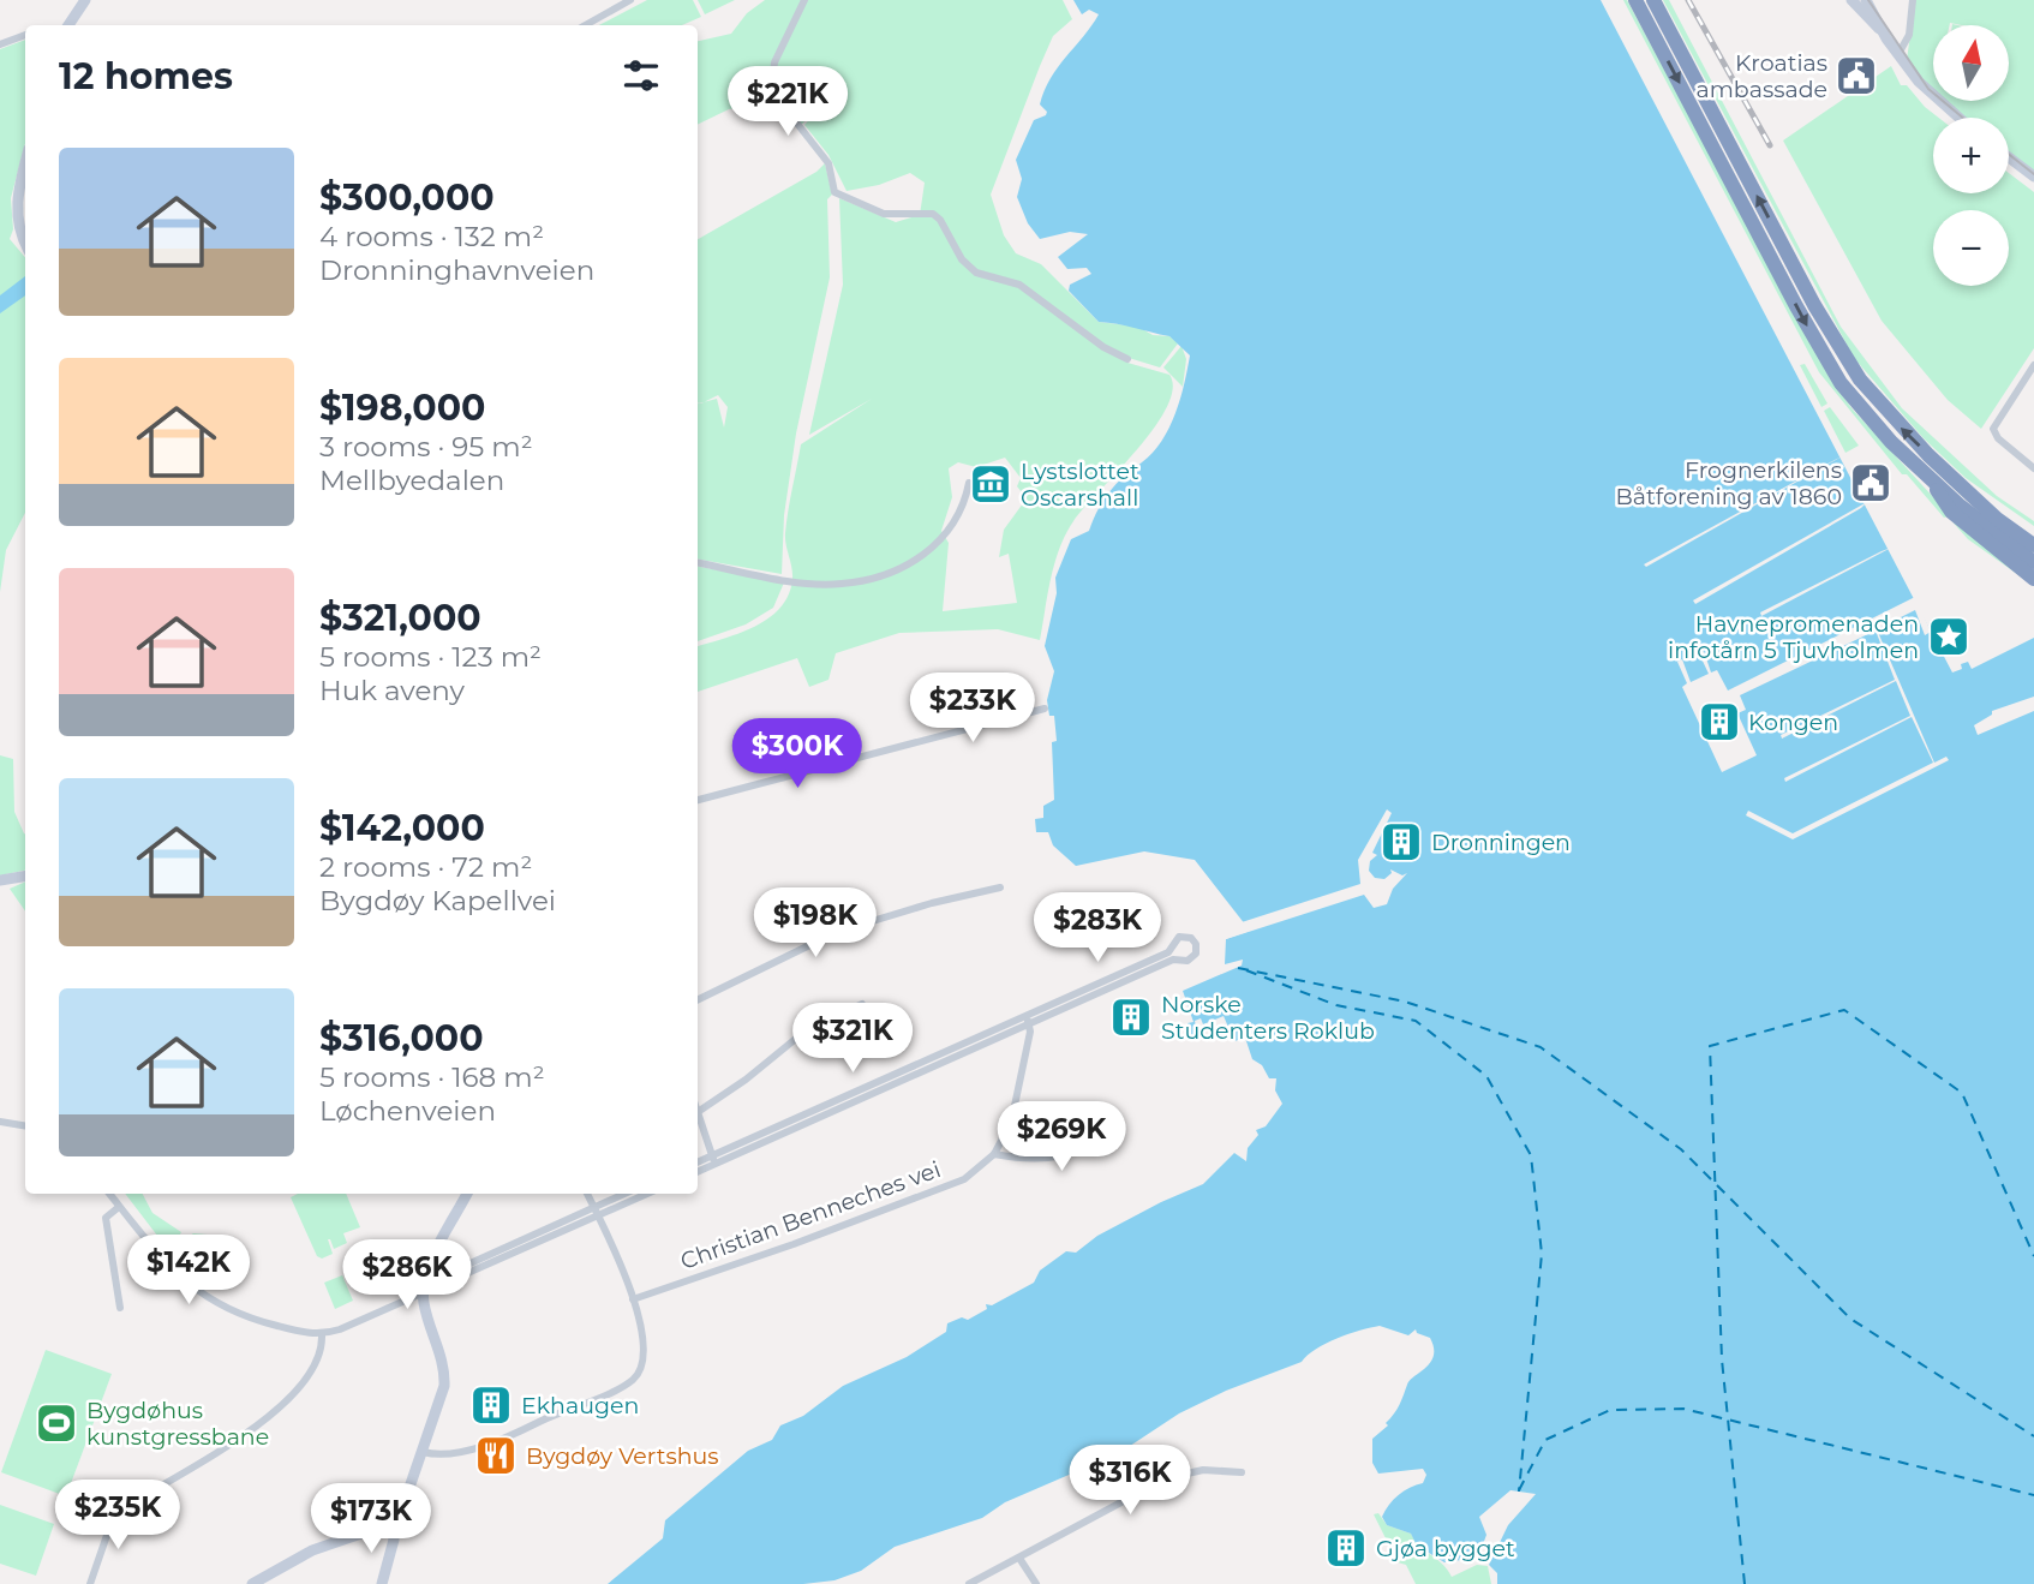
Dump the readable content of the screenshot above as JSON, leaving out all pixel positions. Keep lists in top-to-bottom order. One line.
{"streets":{"street":["Christian Benneches vei"]},"places":{"public building":["Kroatias ambassade","Frognerkilens Båtforening av 1860"],"museum":["Lystslottet Oscarshall"],"place":["Havnepromenaden infotårn 5 Tjuvholmen"],"building":["Kongen","Dronningen","Norske Studenters Roklub","Ekhaugen","Gjøa bygget"],"sports":["Bygdøhus kunstgressbane"],"restaurant":["Bygdøy Vertshus"]},"north":"top","page":{"map_buttons":["+","−"],"heading":"12 homes","price":["$221K","$233K","$300K","$198K","$283K","$321K","$269K","$142K","$286K","$316K","$235K","$173K"],"list":[{"name":"$300,000","note":"4 rooms · 132 m² · Dronninghavnveien"},{"name":"$198,000","note":"3 rooms · 95 m² · Mellbyedalen"},{"name":"$321,000","note":"5 rooms · 123 m² · Huk aveny"},{"name":"$142,000","note":"2 rooms · 72 m² · Bygdøy Kapellvei"},{"name":"$316,000","note":"5 rooms · 168 m² · Løchenveien"}]}}
